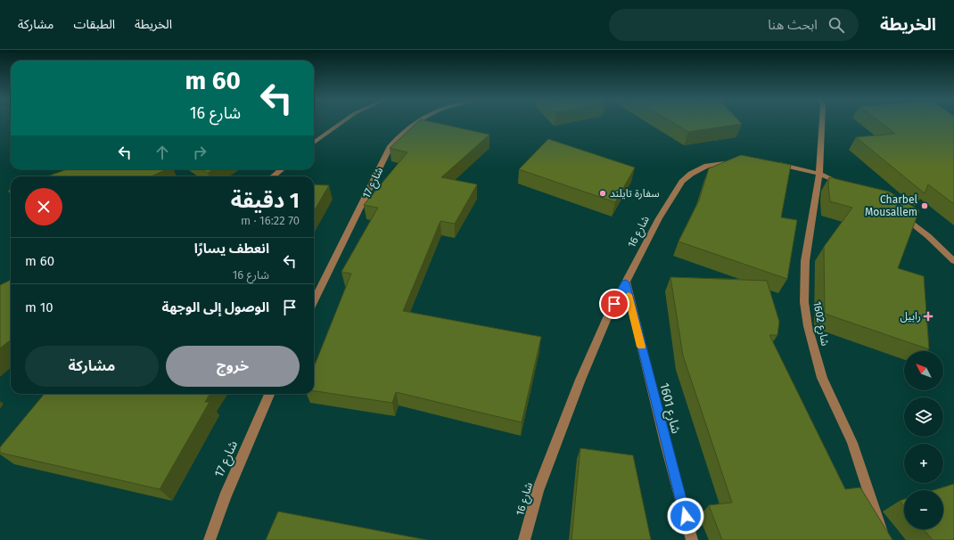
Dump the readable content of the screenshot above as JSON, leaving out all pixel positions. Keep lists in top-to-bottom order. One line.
{"streets":{"street":["شارع 17","شارع 16","شارع 1602","شارع 1601"]},"crossings":[["شارع 16","شارع 1601"]],"places":{"other":["سفارة تايلند","Charbel Mousallem"],"health":["رابيل"]},"north":"top left","page":{"header":"الخريطة","search":"ابحث هنا","nav":["الخريطة","الطبقات","مشاركة"],"turn":["60 m","شارع 16"],"heading":["1 دقيقة","70 m · 16:22"],"list":[{"name":"انعطف يسارًا","note":"شارع 16","value":"60 m"},{"name":"الوصول إلى الوجهة","value":"10 m"}],"buttons":["خروج","مشاركة"],"map_buttons":["+","−"]}}
